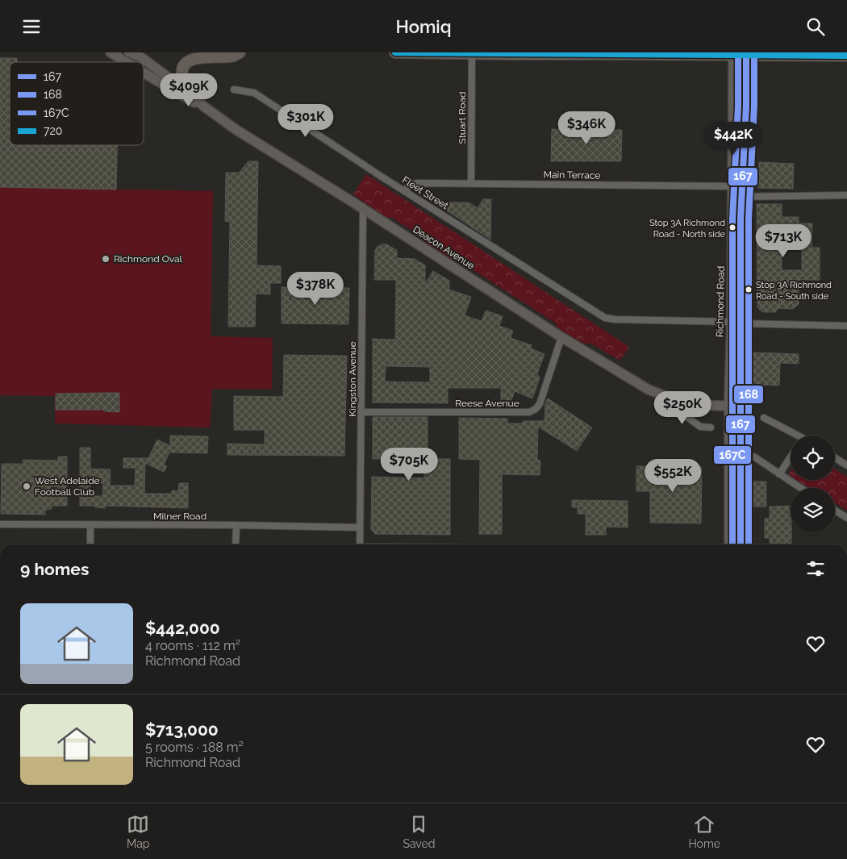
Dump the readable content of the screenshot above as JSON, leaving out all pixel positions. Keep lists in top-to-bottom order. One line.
{"streets":{"main road":["Deacon Avenue","Richmond Road"],"street":["Stuart Road","Main Terrace","Fleet Street","Kingston Avenue","Reese Avenue","Milner Road"]},"crossings":[["Stuart Road","Main Terrace"],["Main Terrace","Fleet Street"],["Main Terrace","Richmond Road"],["Fleet Street","Richmond Road"],["Deacon Avenue","Richmond Road"],["Deacon Avenue","Kingston Avenue"],["Deacon Avenue","Reese Avenue"],["Kingston Avenue","Reese Avenue"],["Kingston Avenue","Milner Road"]],"places":["Stop 3A Richmond Road - North side","Richmond Oval","Stop 3A Richmond Road - South side","West Adelaide Football Club"],"lines":["transit line 167","transit line 168","transit line 167C","transit line 720"],"legend":["167","168","167C","720"],"page":{"header":"Homiq","price":["$409K","$301K","$346K","$442K","$713K","$378K","$250K","$705K","$552K"],"heading":"9 homes","list":[{"name":"$442,000","note":"4 rooms · 112 m² · Richmond Road"},{"name":"$713,000","note":"5 rooms · 188 m² · Richmond Road"}],"tabs":["Map","Saved","Home"]}}
